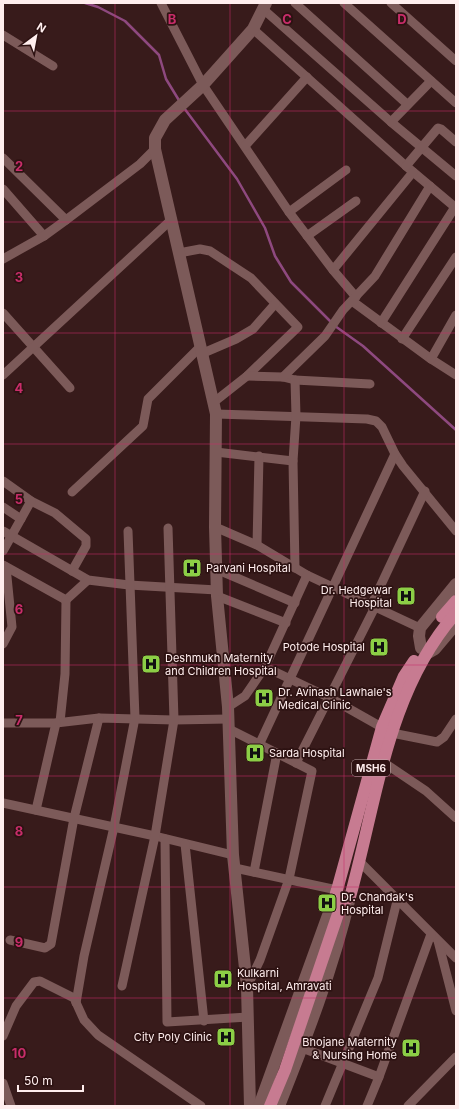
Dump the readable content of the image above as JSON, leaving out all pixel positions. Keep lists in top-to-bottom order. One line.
{"streets":{"main road":["MSH6"]},"places":{"hospital":["Parvani Hospital","Dr. Hedgewar Hospital","Potode Hospital","Deshmukh Maternity and Children Hospital","Dr. Avinash Lawhale's Medical Clinic","Sarda Hospital","Dr. Chandak's Hospital","Kulkarni Hospital, Amravati","City Poly Clinic","Bhojane Maternity & Nursing Home"]},"scale_bar":"50 m","north":"top right","grid":{"columns":["B","C","D"],"rows":["2","3","4","5","6","7","8","9","10"]}}
